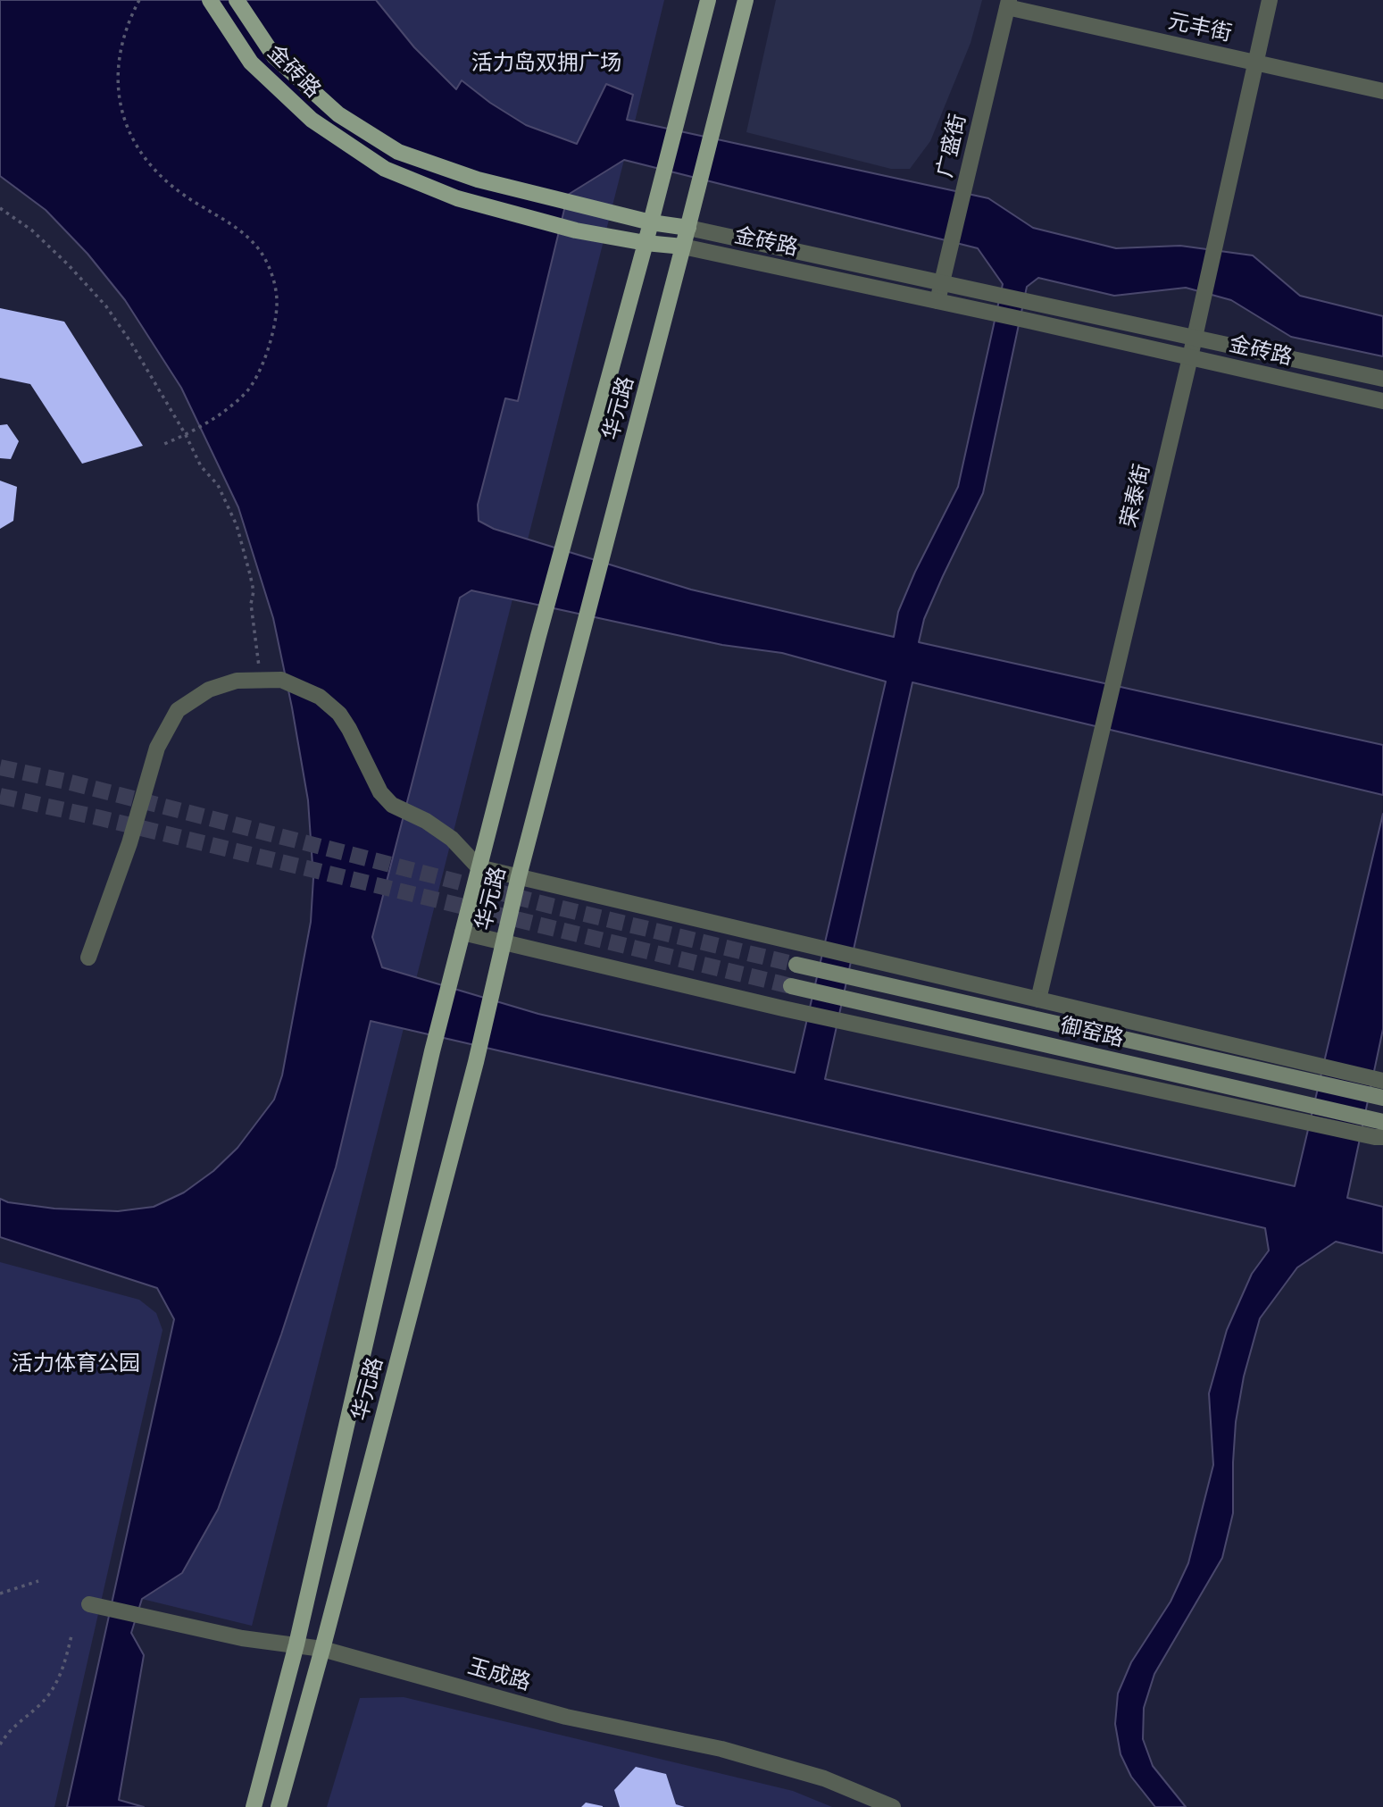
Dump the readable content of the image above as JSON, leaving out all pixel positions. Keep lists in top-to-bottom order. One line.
{"streets":{"main road":["金砖路","华元路","御窑路"],"street":["元丰街","广盛街","荣泰街","玉成路"]},"crossings":[["元丰街","广盛街"],["元丰街","荣泰街"],["金砖路","广盛街"],["金砖路","华元路"],["金砖路","荣泰街"],["华元路","玉成路"]],"parks":["活力岛双拥广场","活力体育公园"]}
